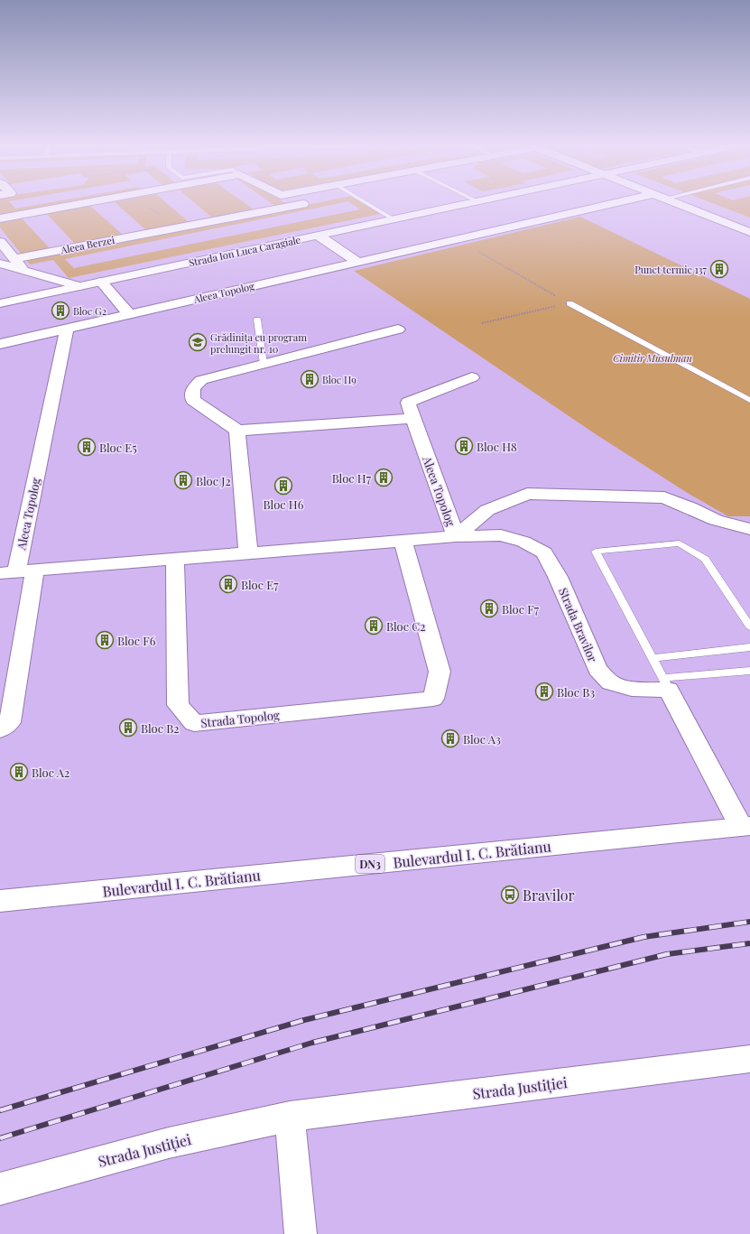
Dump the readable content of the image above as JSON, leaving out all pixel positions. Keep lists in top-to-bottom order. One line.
{"streets":{"street":["Aleea Berzei","Strada Ion Luca Caragiale","Aleea Topolog","Strada Bravilor","Strada Topolog","Bulevardul I. C. Brătianu","DN3","Strada Justiției"]},"crossings":[["Aleea Topolog","Strada Bravilor"]],"parks":["Cimitir Musulman"],"places":{"building":["Punct termic 137","Bloc G2","Bloc H9","Bloc H8","Bloc E5","Bloc H7","Bloc J2","Bloc H6","Bloc E7","Bloc F7","Bloc C2","Bloc F6","Bloc B3","Bloc B2","Bloc A3","Bloc A2"],"school or university":["Grădinița cu program prelungit nr. 10"],"bus stop":["Bravilor"]}}
